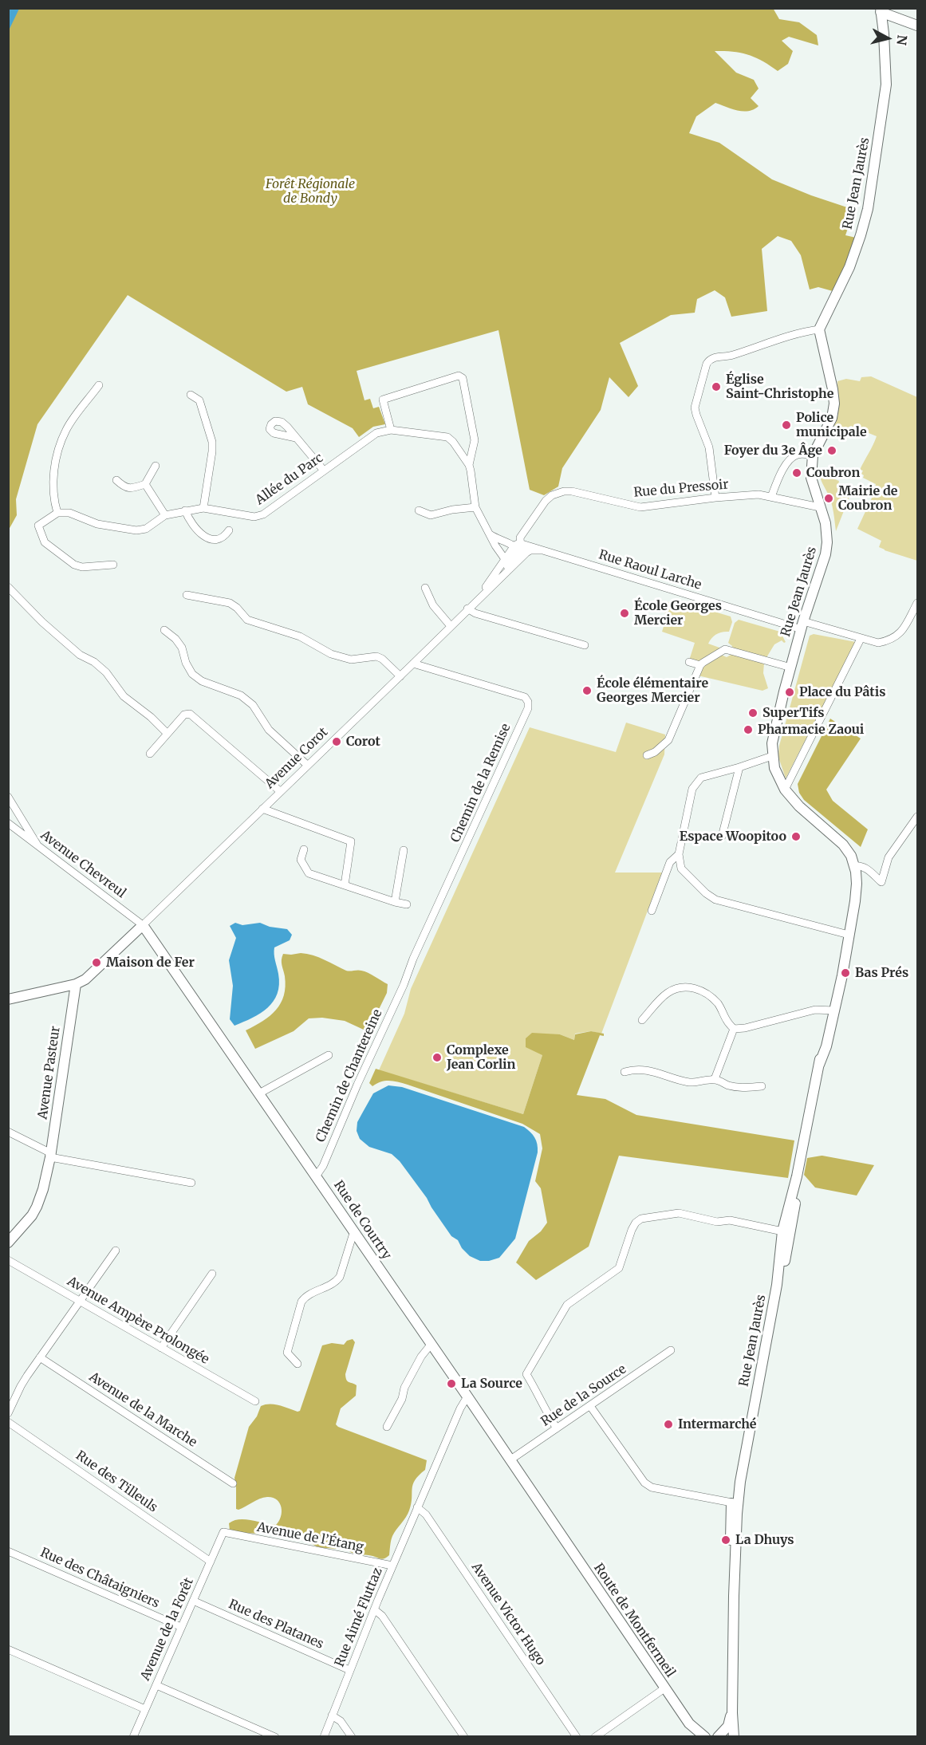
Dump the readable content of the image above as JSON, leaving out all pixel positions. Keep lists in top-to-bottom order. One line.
{"streets":{"street":["Rue Jean Jaurès","Allée du Parc","Rue du Pressoir","Rue Raoul Larche","Avenue Corot","Chemin de la Remise","Avenue Chevreul","Avenue Pasteur","Chemin de Chantereine","Rue de Courtry","Avenue Ampère Prolongée","Rue de la Source","Avenue de la Marche","Rue des Tilleuls","Avenue de l’Étang","Rue des Châtaigniers","Avenue Victor Hugo","Rue Aimé Fluttaz","Route de Montfermeil","Rue des Platanes","Avenue de la Forêt"]},"crossings":[["Rue Jean Jaurès","Rue du Pressoir"],["Rue Jean Jaurès","Rue Raoul Larche"],["Allée du Parc","Avenue Corot"],["Rue du Pressoir","Rue Raoul Larche"],["Rue du Pressoir","Avenue Corot"],["Rue Raoul Larche","Avenue Corot"],["Avenue Corot","Chemin de la Remise"],["Avenue Corot","Avenue Chevreul"],["Avenue Corot","Rue de Courtry"],["Chemin de la Remise","Chemin de Chantereine"],["Avenue Chevreul","Rue de Courtry"],["Chemin de Chantereine","Rue de Courtry"],["Rue de Courtry","Rue de la Source"],["Rue de Courtry","Rue Aimé Fluttaz"],["Rue de Courtry","Route de Montfermeil"],["Rue des Tilleuls","Avenue de la Forêt"],["Avenue de l’Étang","Rue Aimé Fluttaz"],["Avenue de l’Étang","Avenue de la Forêt"],["Rue des Châtaigniers","Avenue de la Forêt"],["Avenue Victor Hugo","Rue Aimé Fluttaz"],["Rue Aimé Fluttaz","Rue des Platanes"],["Rue des Platanes","Avenue de la Forêt"]],"parks":["Forêt Régionale de Bondy"],"places":["Église Saint-Christophe","Police municipale","Foyer du 3e Âge","Coubron","Mairie de Coubron","École Georges Mercier","École élémentaire Georges Mercier","Place du Pâtis","SuperTifs","Pharmacie Zaoui","Corot","Espace Woopitoo","Maison de Fer","Bas Prés","Complexe Jean Corlin","La Source","Intermarché","La Dhuys"],"north":"right"}
